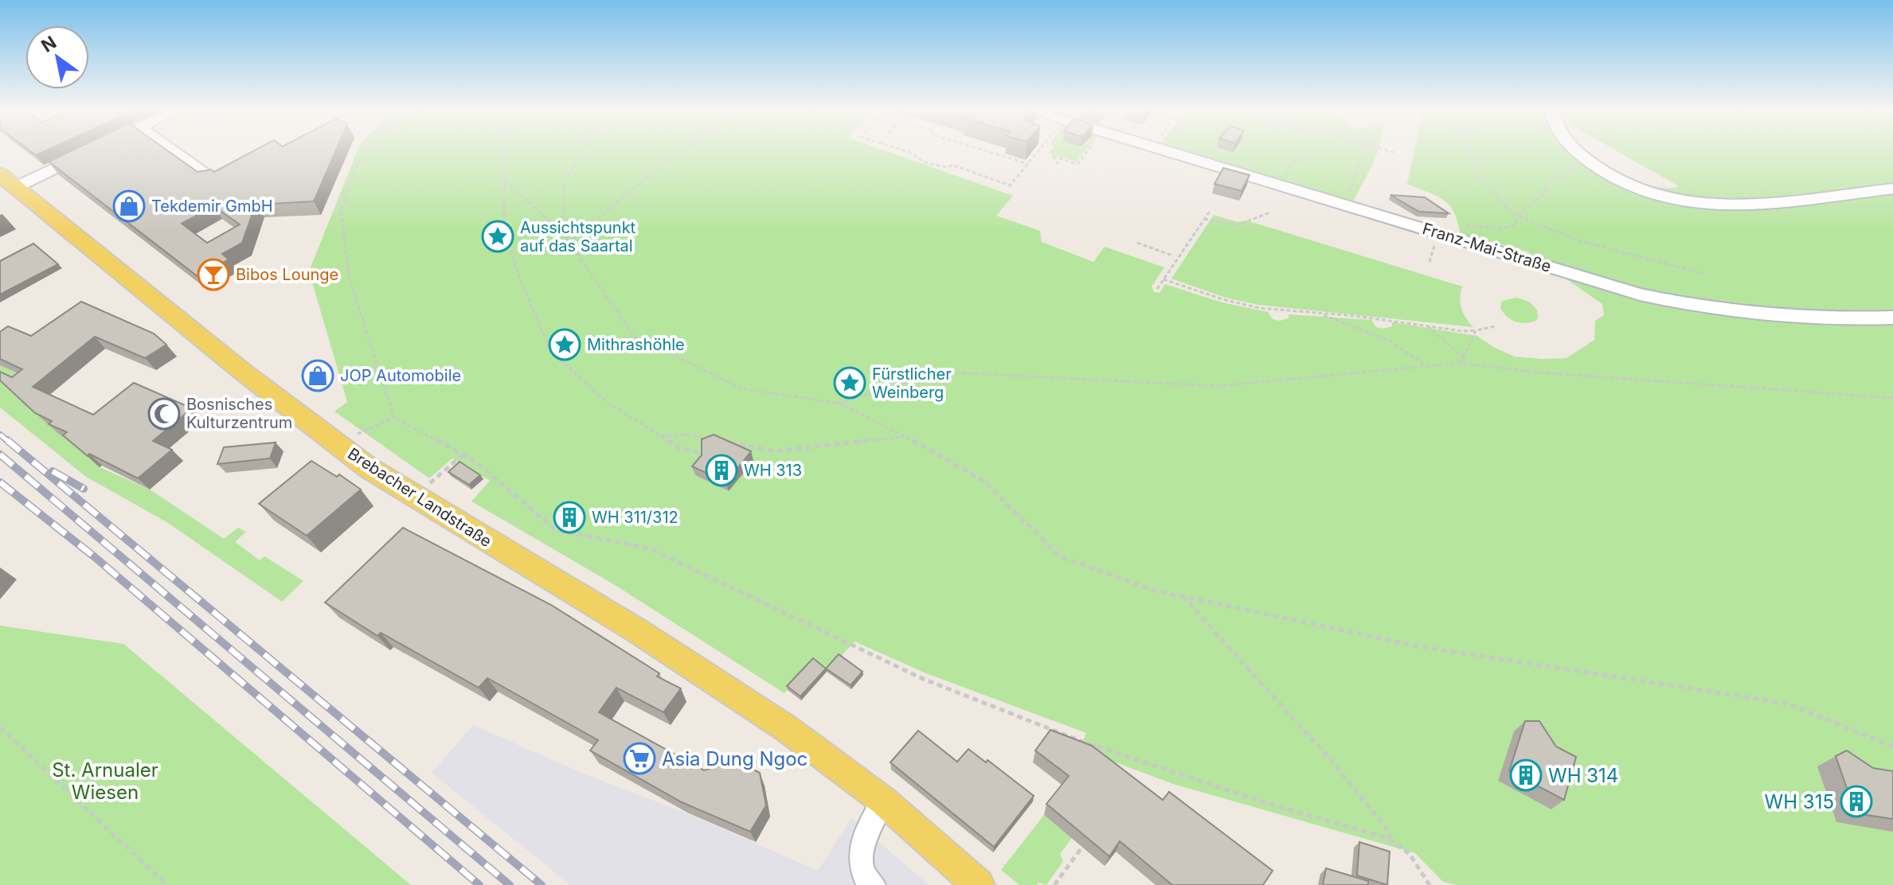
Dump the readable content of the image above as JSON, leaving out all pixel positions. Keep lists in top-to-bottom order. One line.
{"streets":{"main road":["Brebacher Landstraße"],"street":["Franz-Mai-Straße"]},"parks":["St. Arnualer Wiesen"],"places":{"shop":["Tekdemir GmbH","JOP Automobile"],"place":["Aussichtspunkt auf das Saartal","Mithrashöhle","Fürstlicher Weinberg"],"bar":["Bibos Lounge"],"mosque":["Bosnisches Kulturzentrum"],"building":["WH 313","WH 311/312","WH 314","WH 315"],"supermarket":["Asia Dung Ngoc"]},"north":"top left"}
